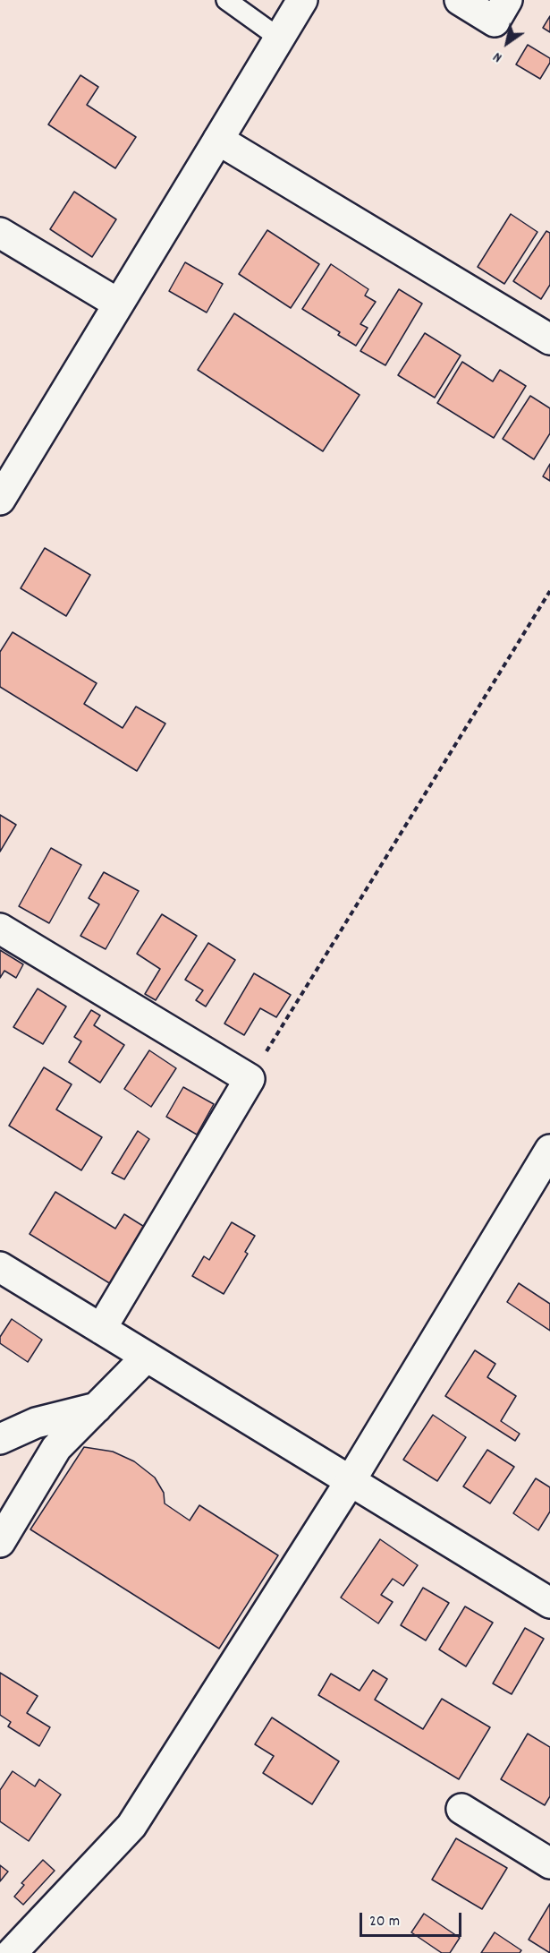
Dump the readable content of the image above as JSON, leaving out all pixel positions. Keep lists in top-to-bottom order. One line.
{"scale_bar":"20 m","north":"bottom left"}
